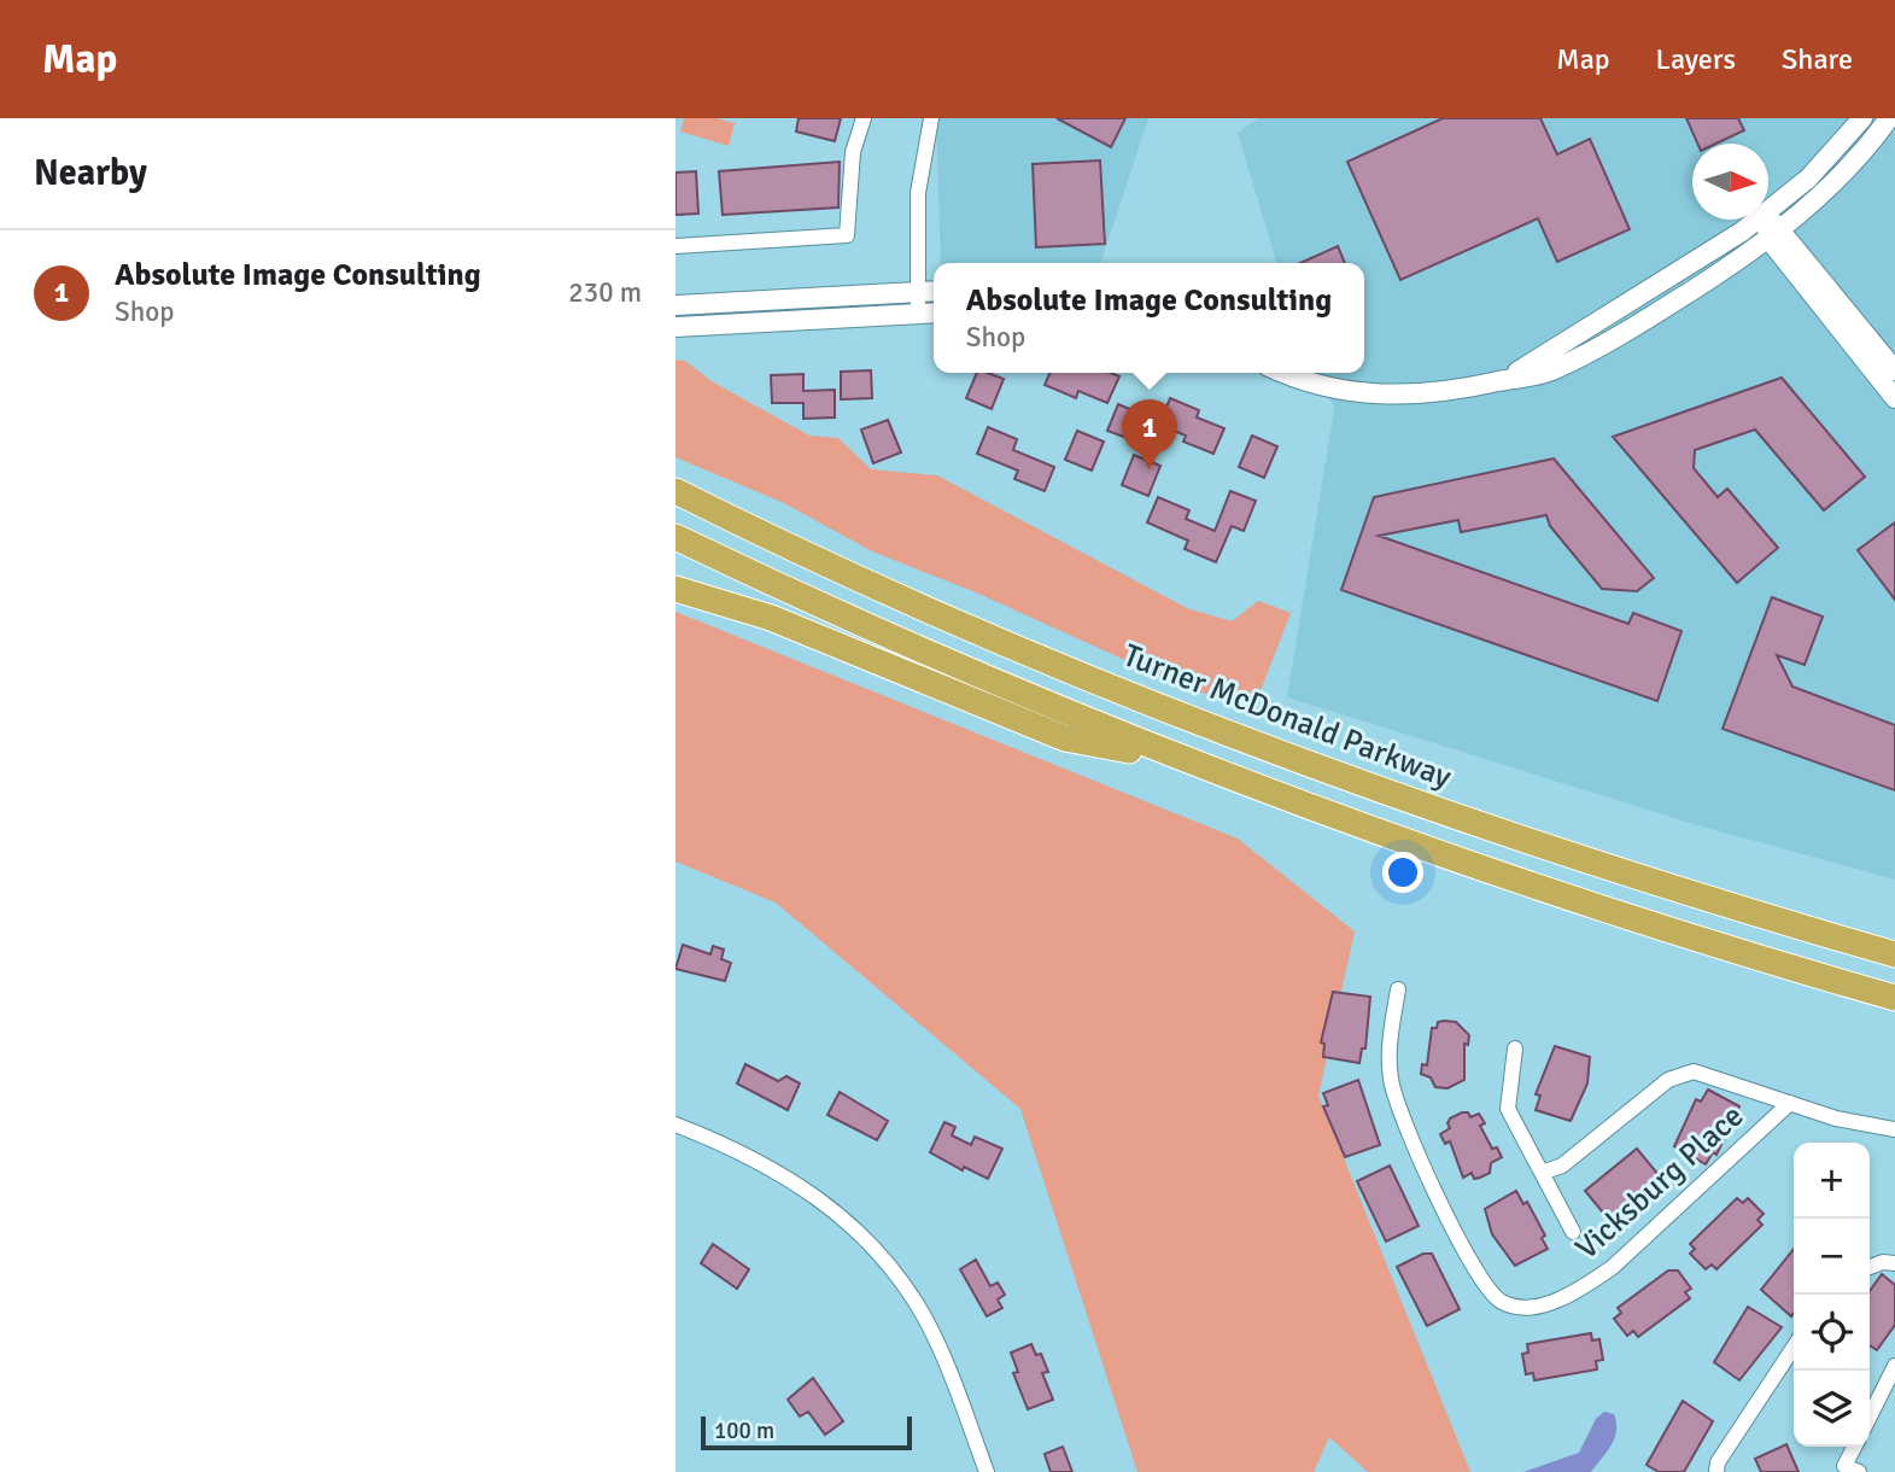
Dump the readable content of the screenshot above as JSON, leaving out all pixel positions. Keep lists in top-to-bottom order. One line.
{"streets":{"highway":["Turner McDonald Parkway"],"street":["Vicksburg Place"]},"scale_bar":"100 m","north":"right","page":{"header":"Map","nav":["Map","Layers","Share"],"heading":"Nearby","list":[{"mark":"1","name":"Absolute Image Consulting","note":"Shop","value":"230 m"}],"popup":["Absolute Image Consulting","Shop"],"pins":"1","map_buttons":["+","−"],"scale":"100 m"}}
